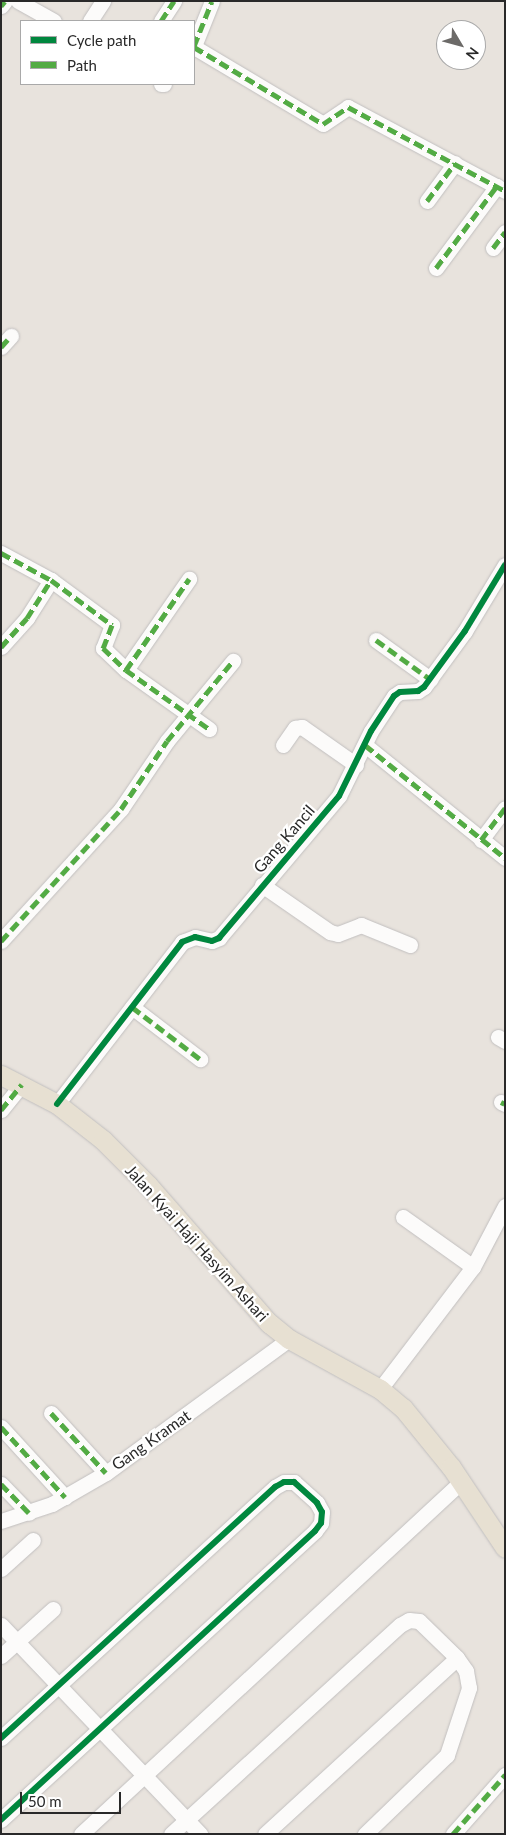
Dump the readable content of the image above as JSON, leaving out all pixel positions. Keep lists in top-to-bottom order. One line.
{"streets":{"main road":["Jalan Kyai Haji Hasyim Ashari"],"street":["Gang Kancil","Gang Kramat"]},"crossings":[["Gang Kancil","Jalan Kyai Haji Hasyim Ashari"],["Jalan Kyai Haji Hasyim Ashari","Gang Kramat"]],"legend":["Cycle path","Path"],"scale_bar":"50 m","north":"bottom right"}
